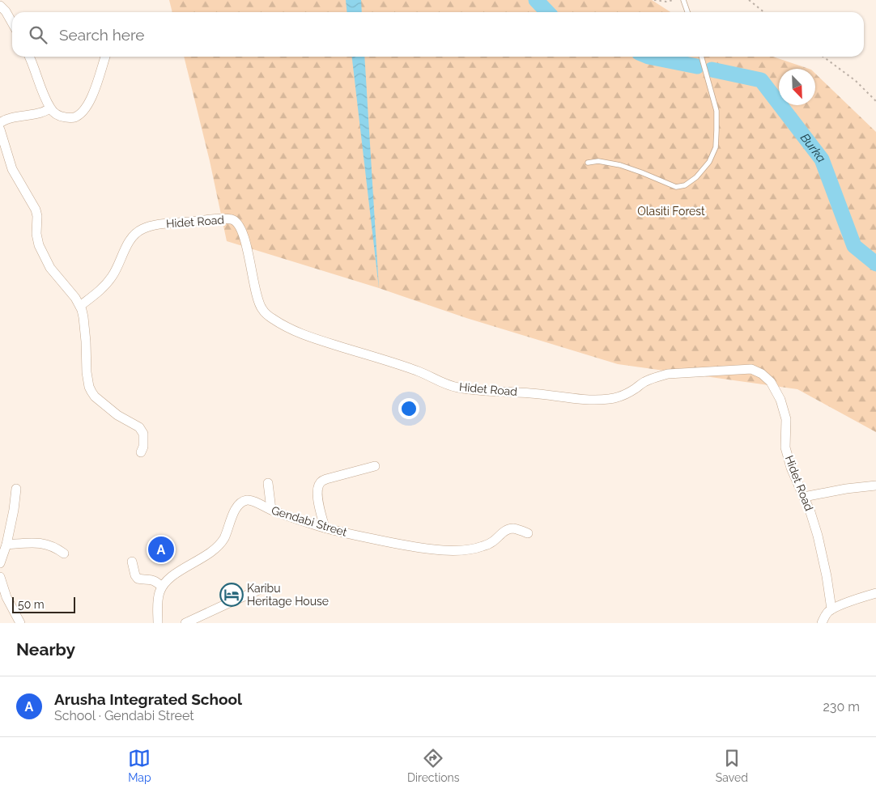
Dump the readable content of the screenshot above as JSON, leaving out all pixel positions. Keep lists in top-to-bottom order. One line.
{"streets":{"street":["Hidet Road","Gendabi Street"]},"water":["Burka"],"parks":["Olasiti Forest"],"places":{"hotel":["Karibu Heritage House"]},"scale_bar":"50 m","north":"bottom right","page":{"search":"Search here","pins":"A","scale":"50 m","heading":"Nearby","list":[{"mark":"A","name":"Arusha Integrated School","note":"School · Gendabi Street","value":"230 m"}],"nav":["Map","Directions","Saved"]}}
